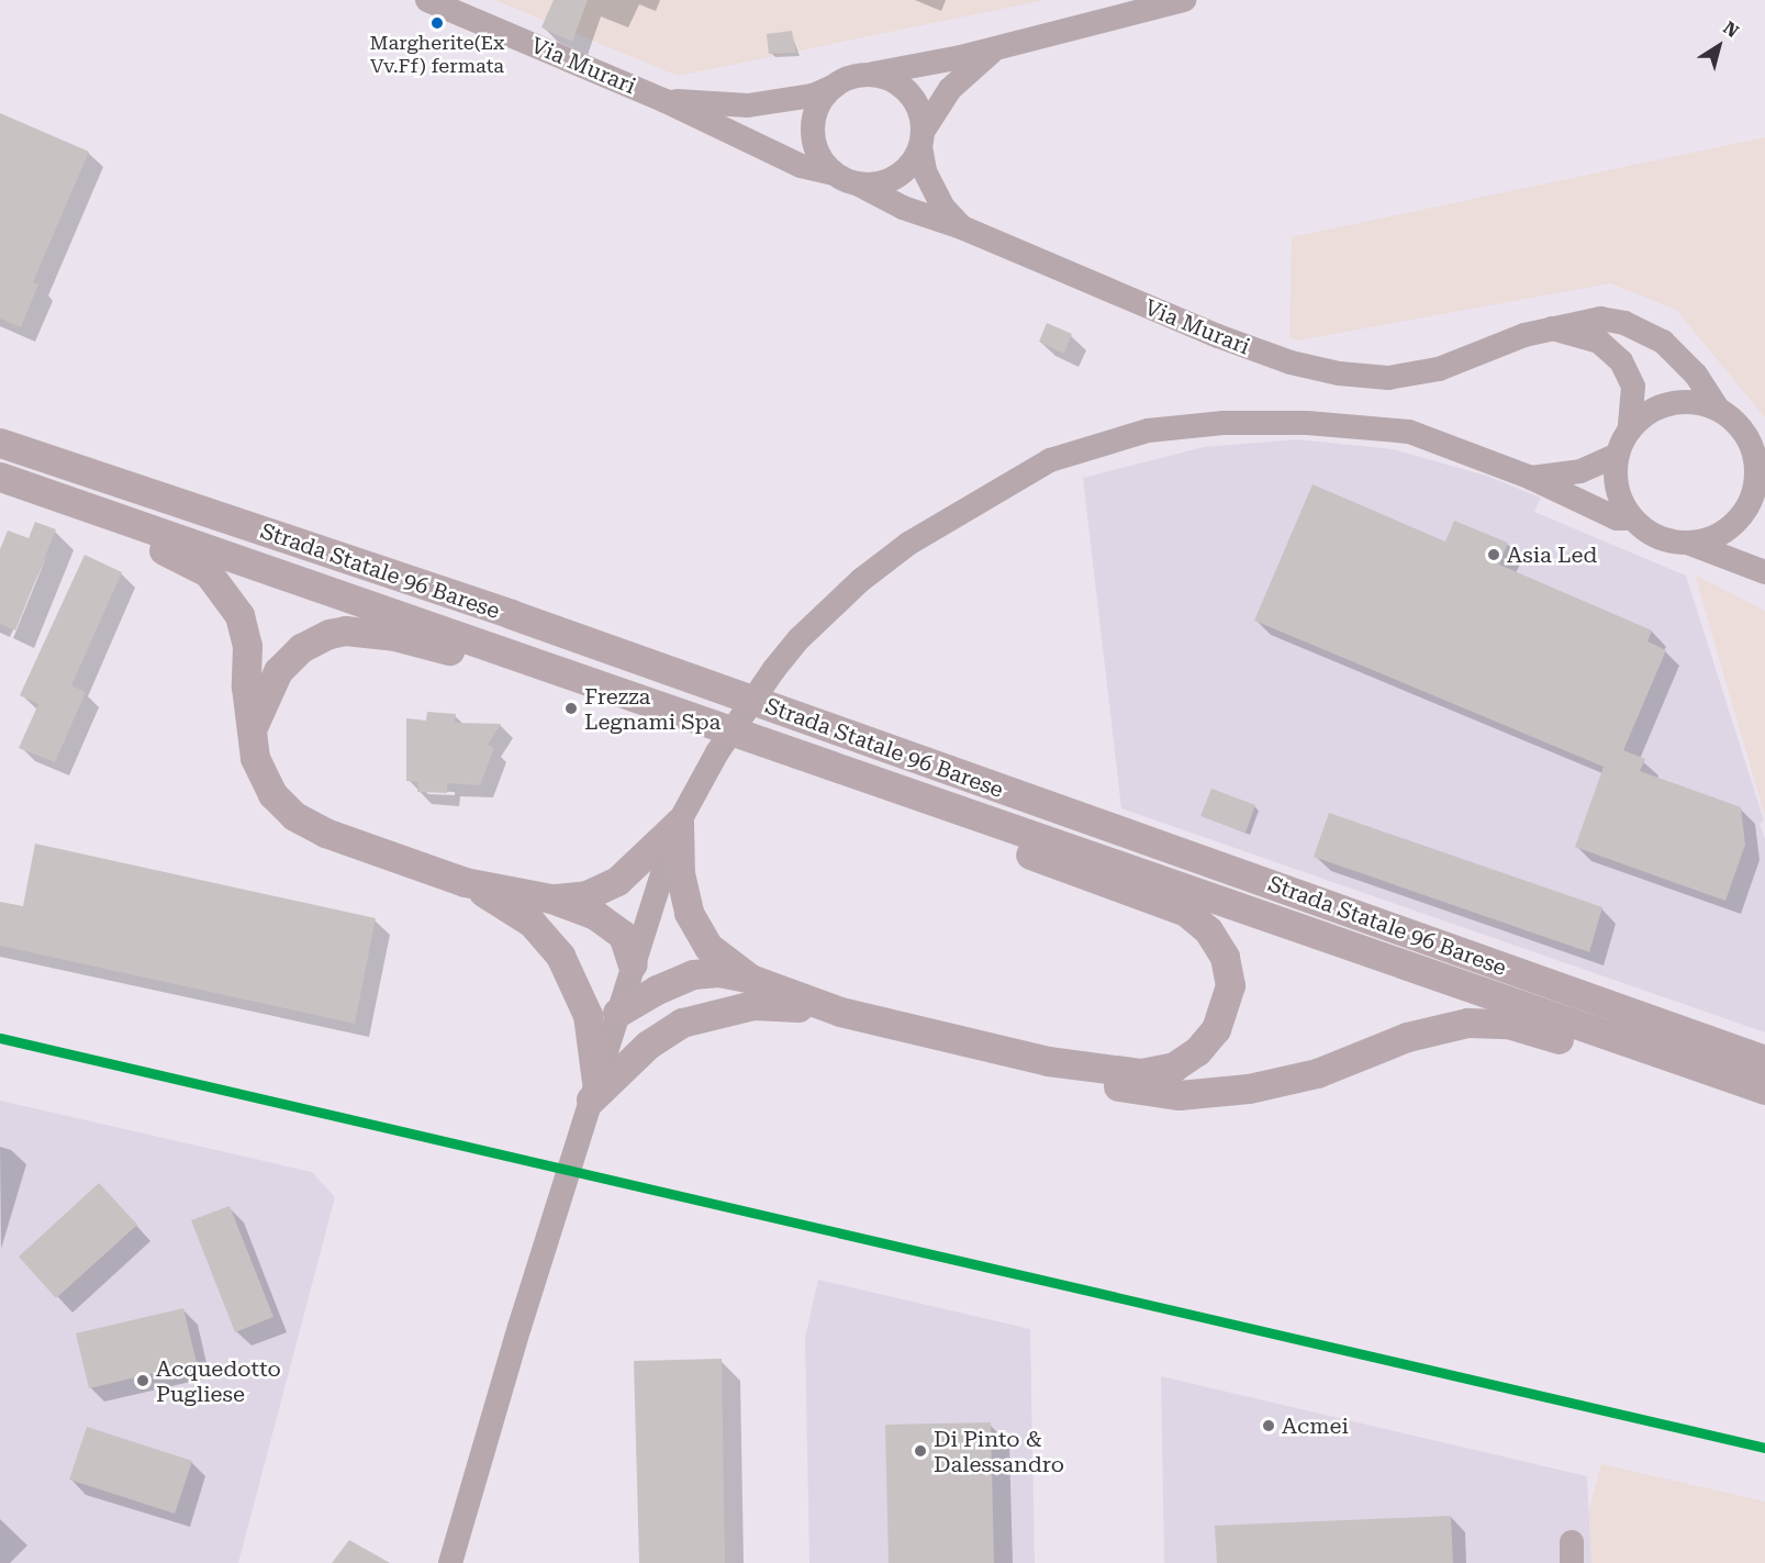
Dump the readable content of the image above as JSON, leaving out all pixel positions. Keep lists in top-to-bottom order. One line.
{"streets":{"main road":["Strada Statale 96 Barese"],"street":["Via Murari"]},"places":["Margherite(Ex Vv.Ff) fermata","Asia Led","Frezza Legnami Spa","Acquedotto Pugliese","Acmei","Di Pinto & Dalessandro"],"north":"top right"}
